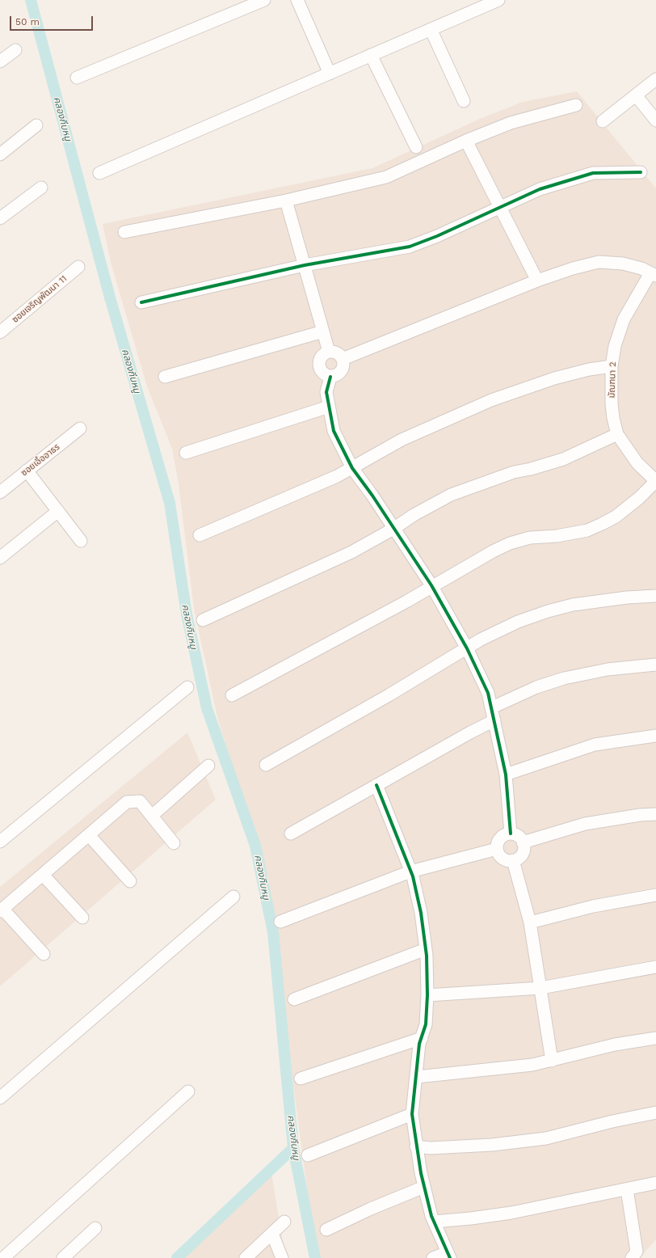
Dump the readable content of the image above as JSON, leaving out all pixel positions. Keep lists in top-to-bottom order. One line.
{"streets":{"street":["ซอยเจริญพัฒนา 11","มัณฑนา 2","ซอยเอิ้ออาธร"]},"water":["คลองกีบหมู"],"scale_bar":"50 m"}
